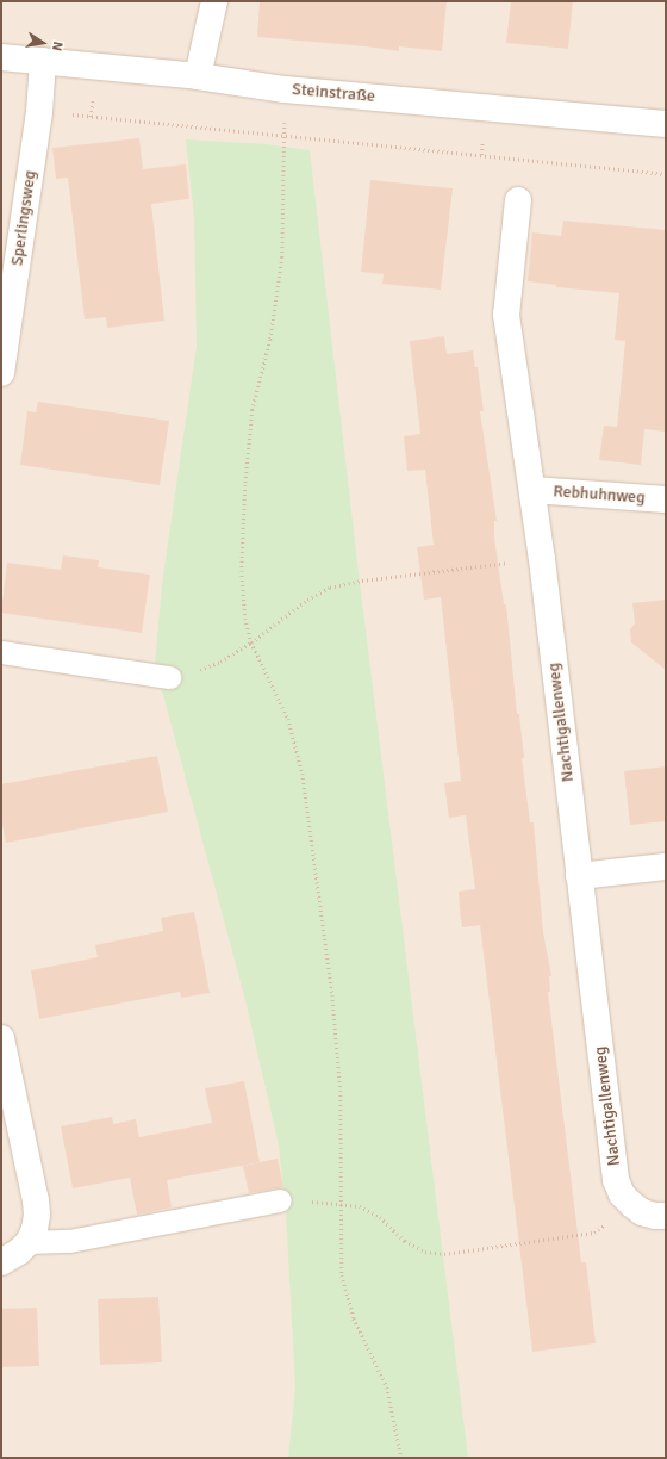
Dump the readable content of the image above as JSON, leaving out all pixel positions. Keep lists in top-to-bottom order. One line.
{"streets":{"street":["Steinstraße","Sperlingsweg","Rebhuhnweg","Nachtigallenweg"]},"crossings":[["Steinstraße","Sperlingsweg"],["Rebhuhnweg","Nachtigallenweg"]],"north":"right"}
